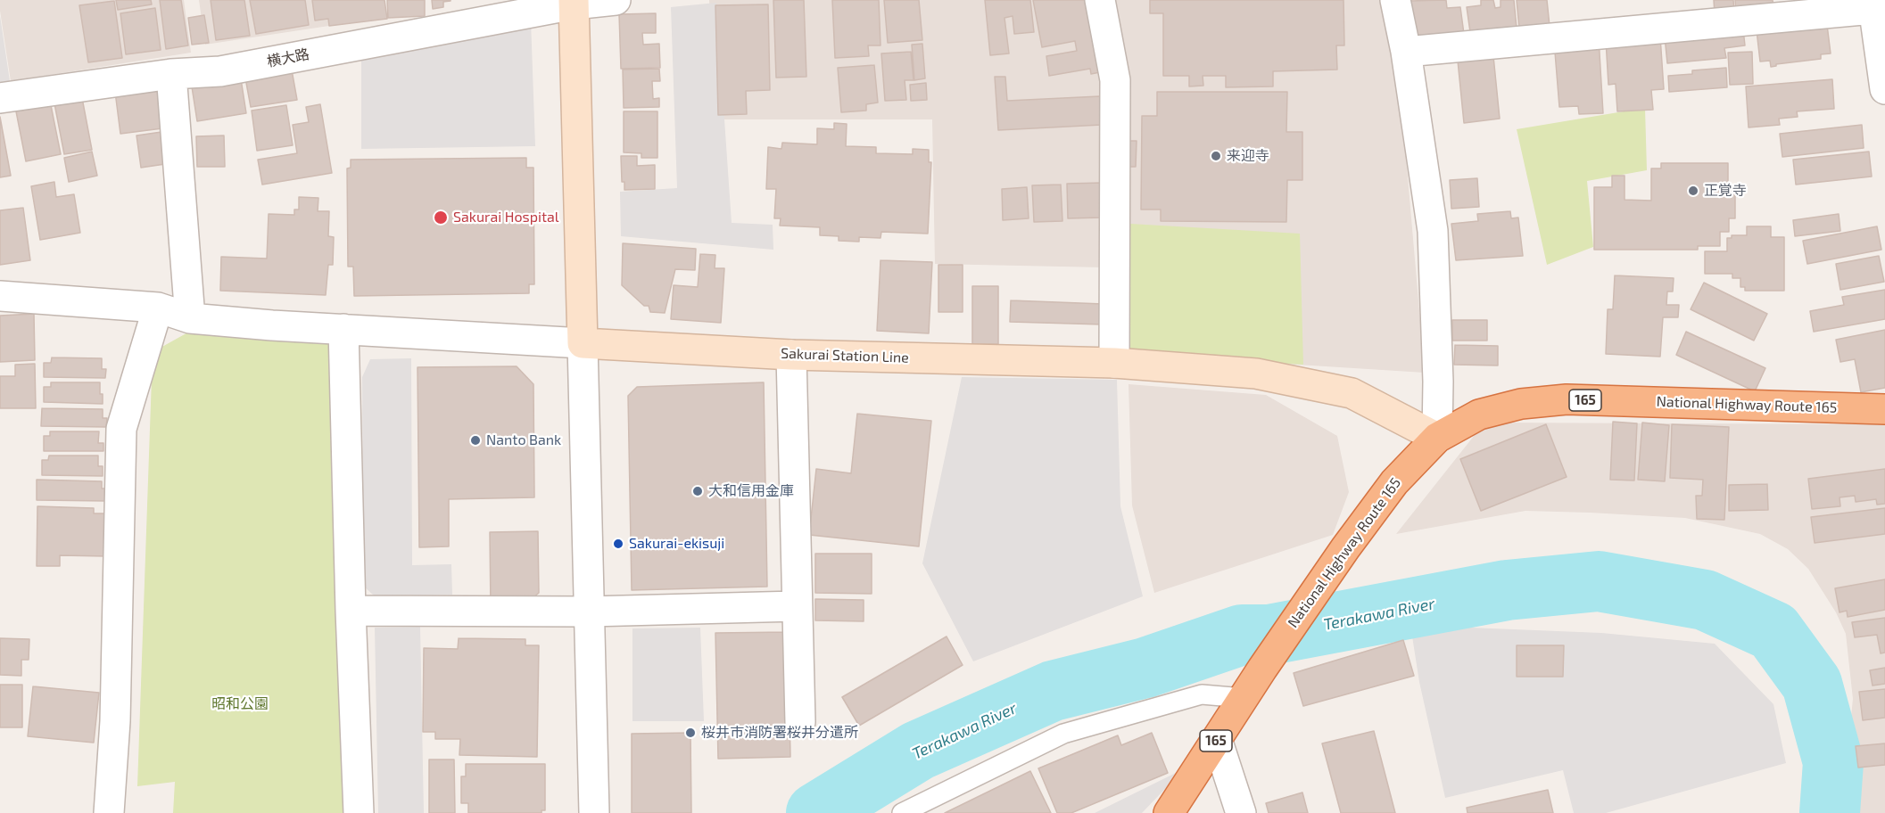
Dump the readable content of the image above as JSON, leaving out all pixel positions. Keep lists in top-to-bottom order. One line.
{"streets":{"highway":["165","National Highway Route 165"],"main road":["Sakurai Station Line"],"street":["横大路"]},"crossings":[["Sakurai Station Line","National Highway Route 165"]],"water":["Terakawa River"],"parks":["昭和公園"],"places":["来迎寺","正覚寺","Sakurai Hospital","Nanto Bank","大和信用金庫","Sakurai-ekisuji","桜井市消防署桜井分遣所"]}
